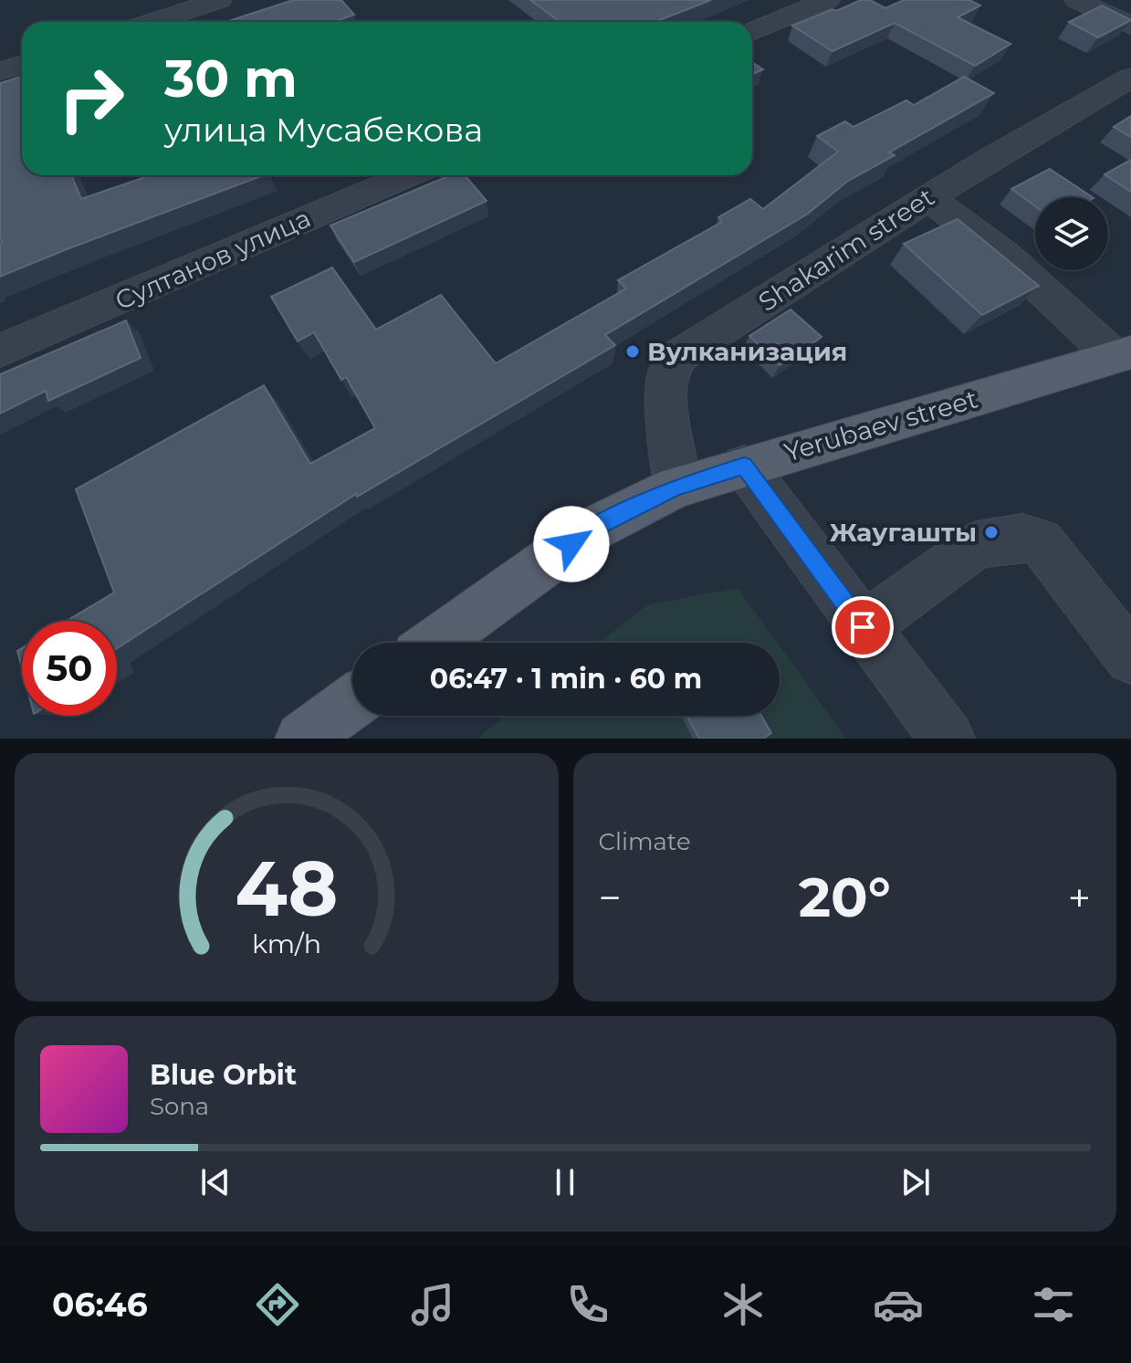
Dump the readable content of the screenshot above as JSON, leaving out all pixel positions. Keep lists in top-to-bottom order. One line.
{"streets":{"main road":["Yerubaev street"],"street":["Shakarim street","Султанов улица"]},"crossings":[["Shakarim street","Yerubaev street"]],"places":["Вулканизация","Жаугашты"],"page":{"turn":["30 m","улица Мусабекова"],"limit":"50","trip":"06:47 · 1 min · 60 m","tile":"Climate","heat":["−","20°","+"],"song":["Blue Orbit","Sona"],"tabs":"06:46","gauge":["48","km/h"]}}
